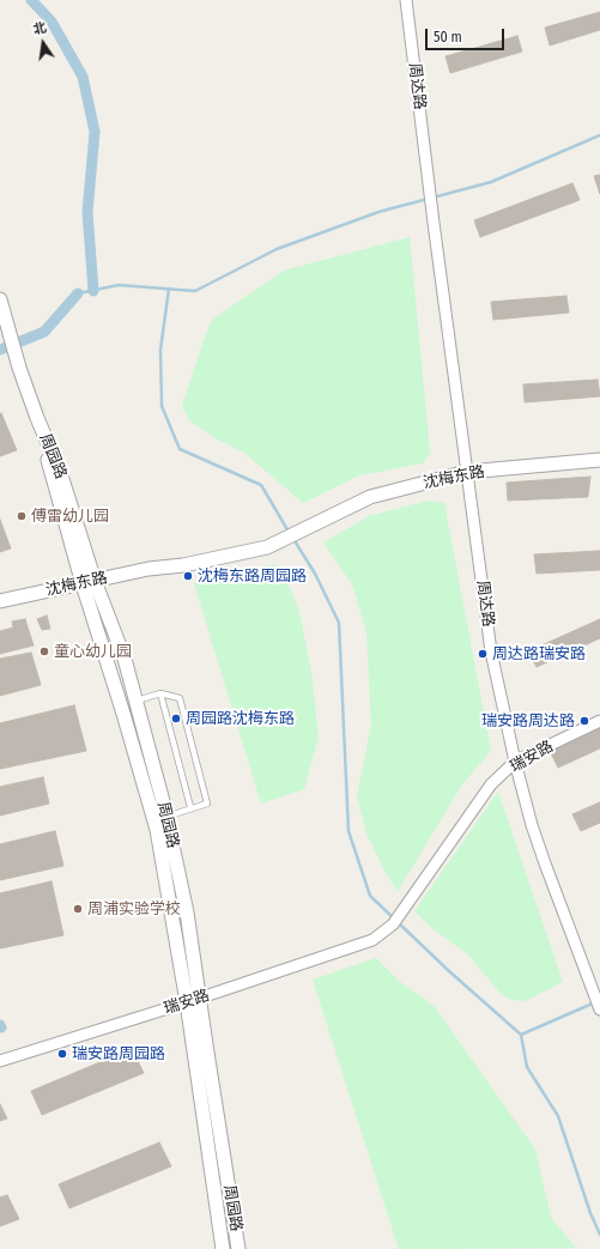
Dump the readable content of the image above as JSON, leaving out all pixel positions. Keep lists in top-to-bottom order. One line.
{"streets":{"street":["周达路","周园路","沈梅东路","瑞安路"]},"crossings":[["周达路","沈梅东路"],["周达路","瑞安路"],["周园路","沈梅东路"],["周园路","瑞安路"]],"places":["傅雷幼儿园","沈梅东路周园路","童心幼儿园","周达路瑞安路","周园路沈梅东路","瑞安路周达路","周浦实验学校","瑞安路周园路"],"scale_bar":"50 m","north":"top"}
